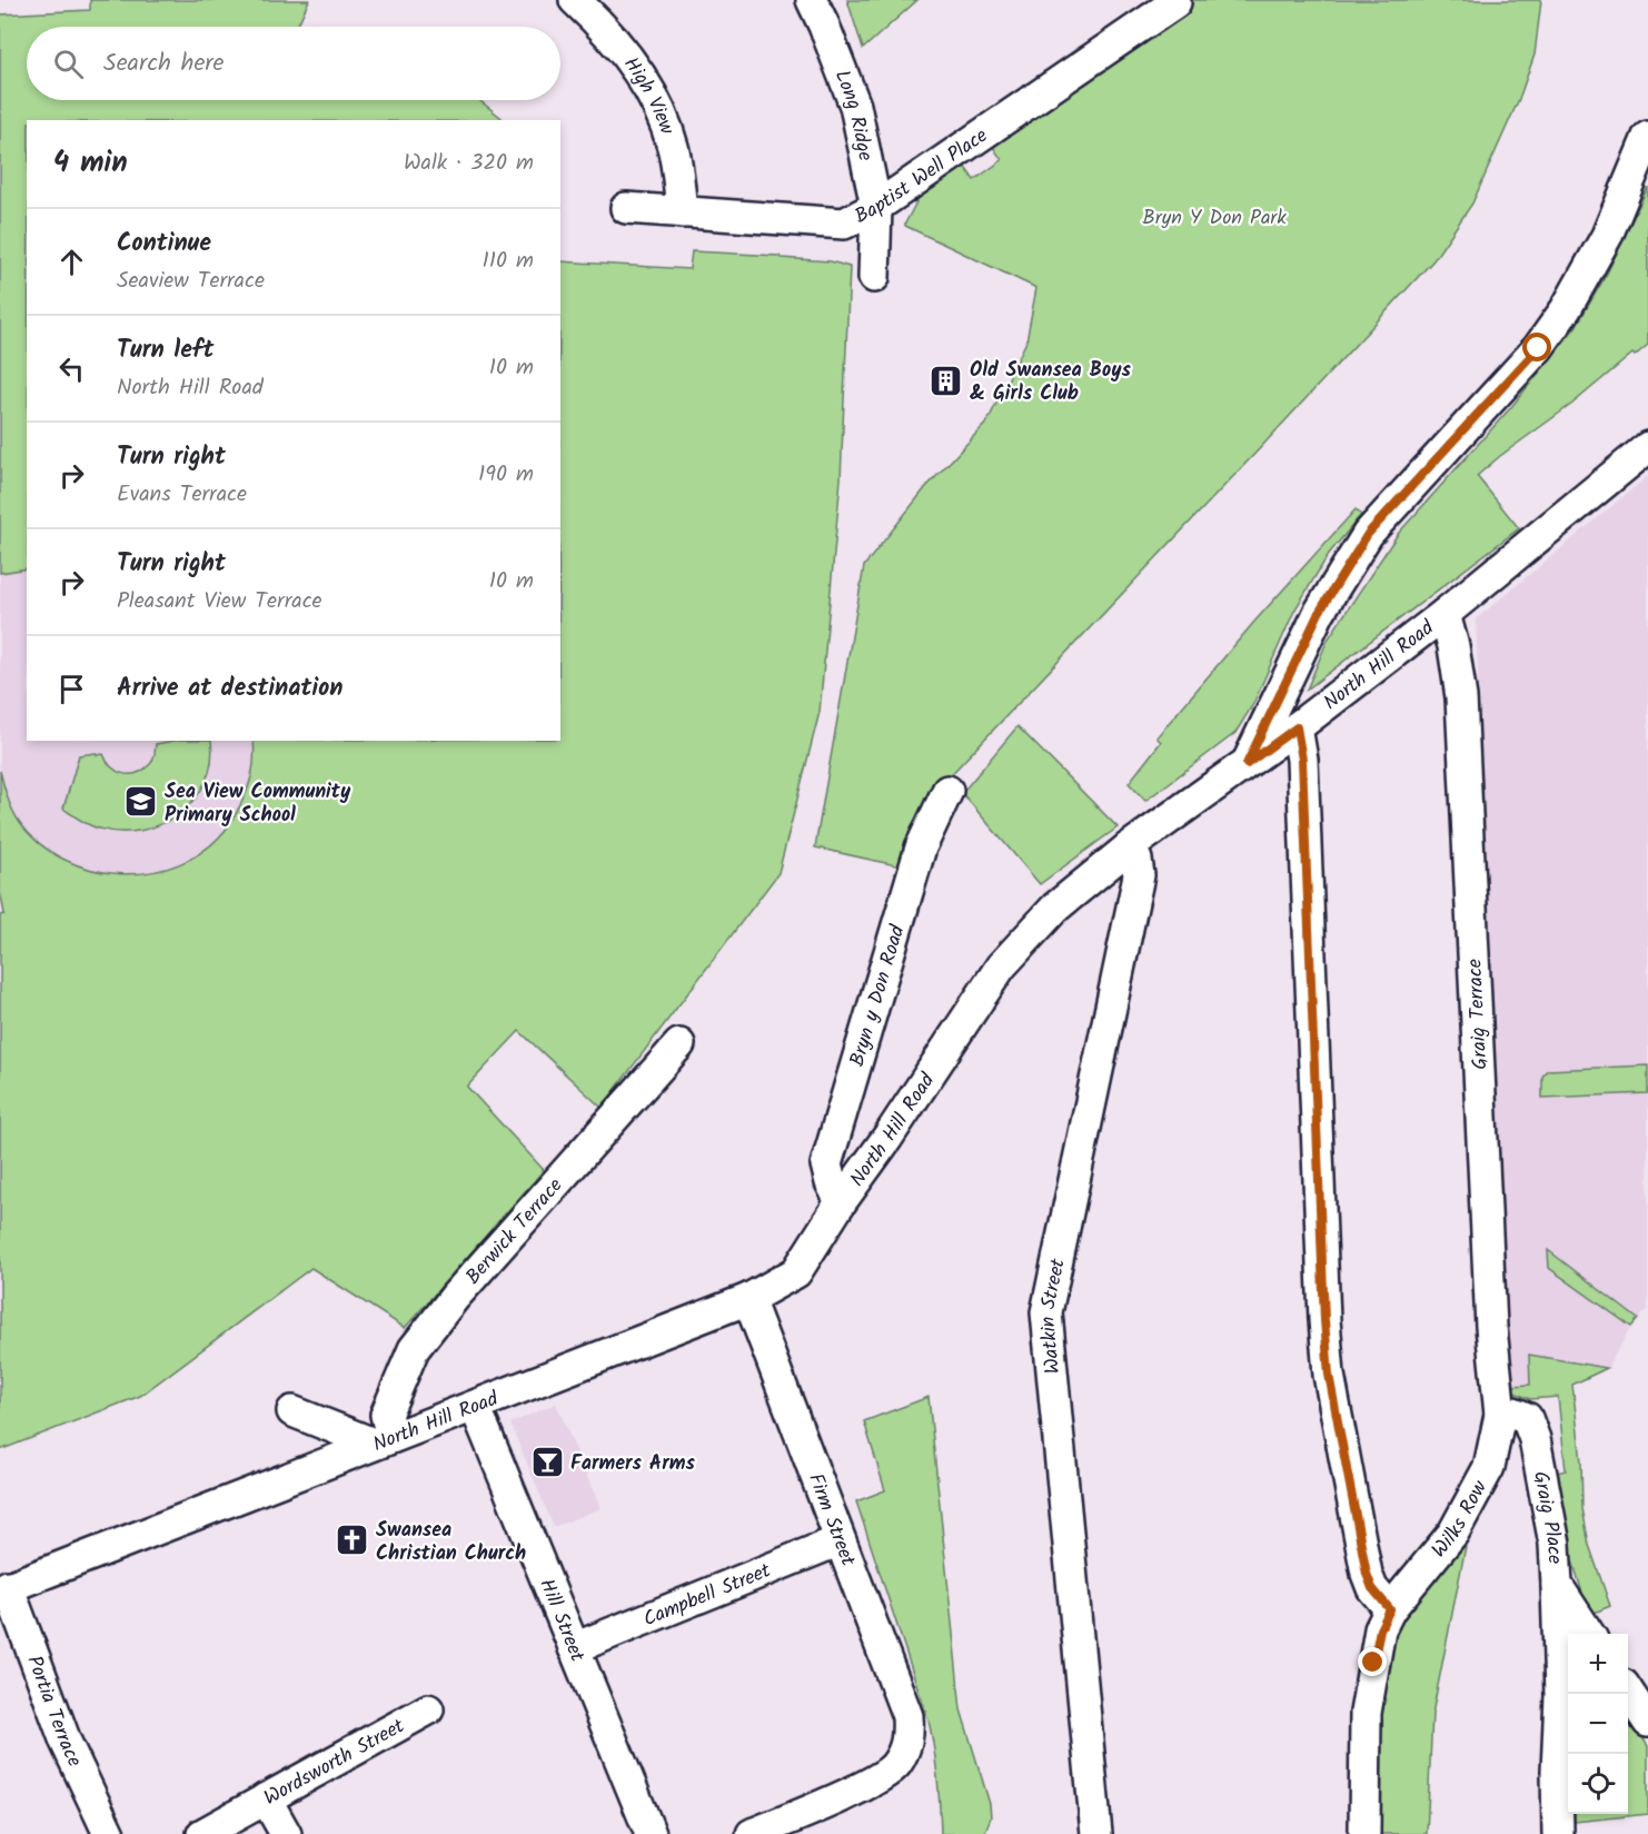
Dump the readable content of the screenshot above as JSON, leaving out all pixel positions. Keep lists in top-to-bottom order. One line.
{"streets":{"street":["High View","Long Ridge","Baptist Well Place","North Hill Road","Bryn y Don Road","Graig Terrace","Berwick Terrace","Watkin Street","Firm Street","Wilks Row","Graig Place","Campbell Street","Hill Street","Portia Terrace","Wordsworth Street"]},"crossings":[["High View","Baptist Well Place"],["Long Ridge","Baptist Well Place"],["North Hill Road","Bryn y Don Road"],["North Hill Road","Graig Terrace"],["North Hill Road","Berwick Terrace"],["North Hill Road","Watkin Street"],["North Hill Road","Firm Street"],["North Hill Road","Hill Street"],["North Hill Road","Portia Terrace"],["Graig Terrace","Wilks Row"],["Graig Terrace","Graig Place"],["Firm Street","Campbell Street"],["Wilks Row","Graig Place"],["Campbell Street","Hill Street"]],"parks":["Bryn Y Don Park"],"places":{"building":["Old Swansea Boys & Girls Club"],"school or university":["Sea View Community Primary School"],"bar":["Farmers Arms"],"church":["Swansea Christian Church"]},"page":{"search":"Search here","heading":["4 min","Walk · 320 m"],"list":[["Continue","Seaview Terrace","110 m"],["Turn left","North Hill Road","10 m"],["Turn right","Evans Terrace","190 m"],["Turn right","Pleasant View Terrace","10 m"],"Arrive at destination"],"map_buttons":["+","−"]}}
